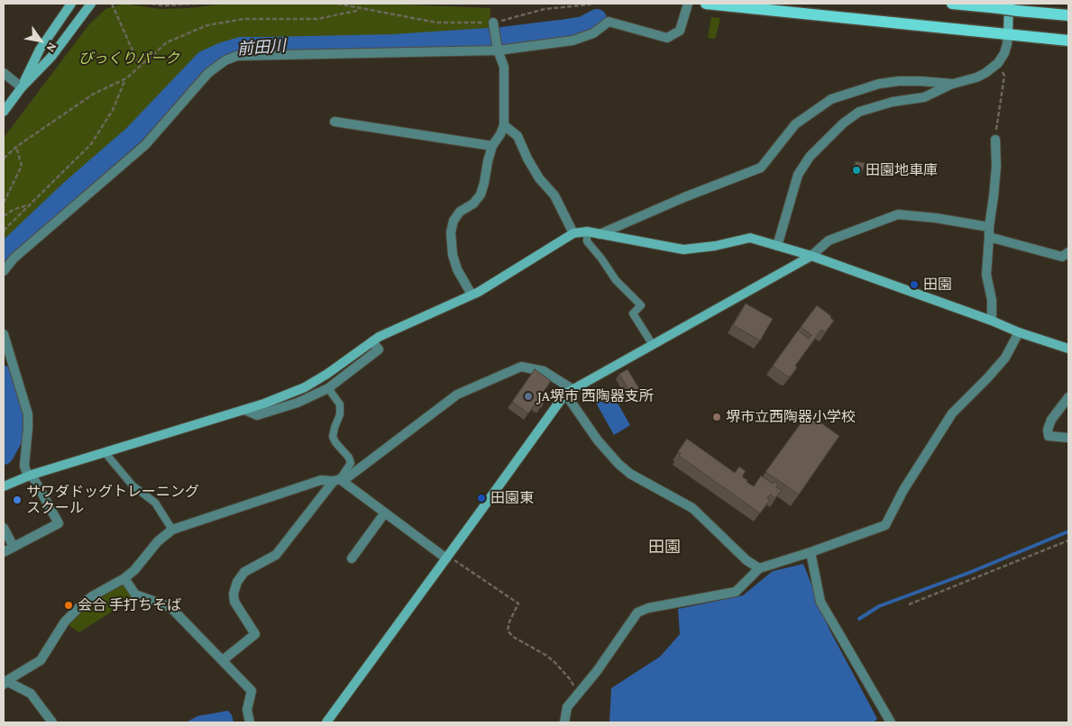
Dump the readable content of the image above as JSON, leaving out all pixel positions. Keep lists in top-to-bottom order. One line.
{"districts":["田園"],"water":["前田川"],"parks":["びっくりパーク"],"places":["田園地車庫","田園","JA堺市 西陶器支所","堺市立西陶器小学校","田園東","サワダドッグトレーニング スクール","会合 手打ちそば"],"north":"bottom right"}
